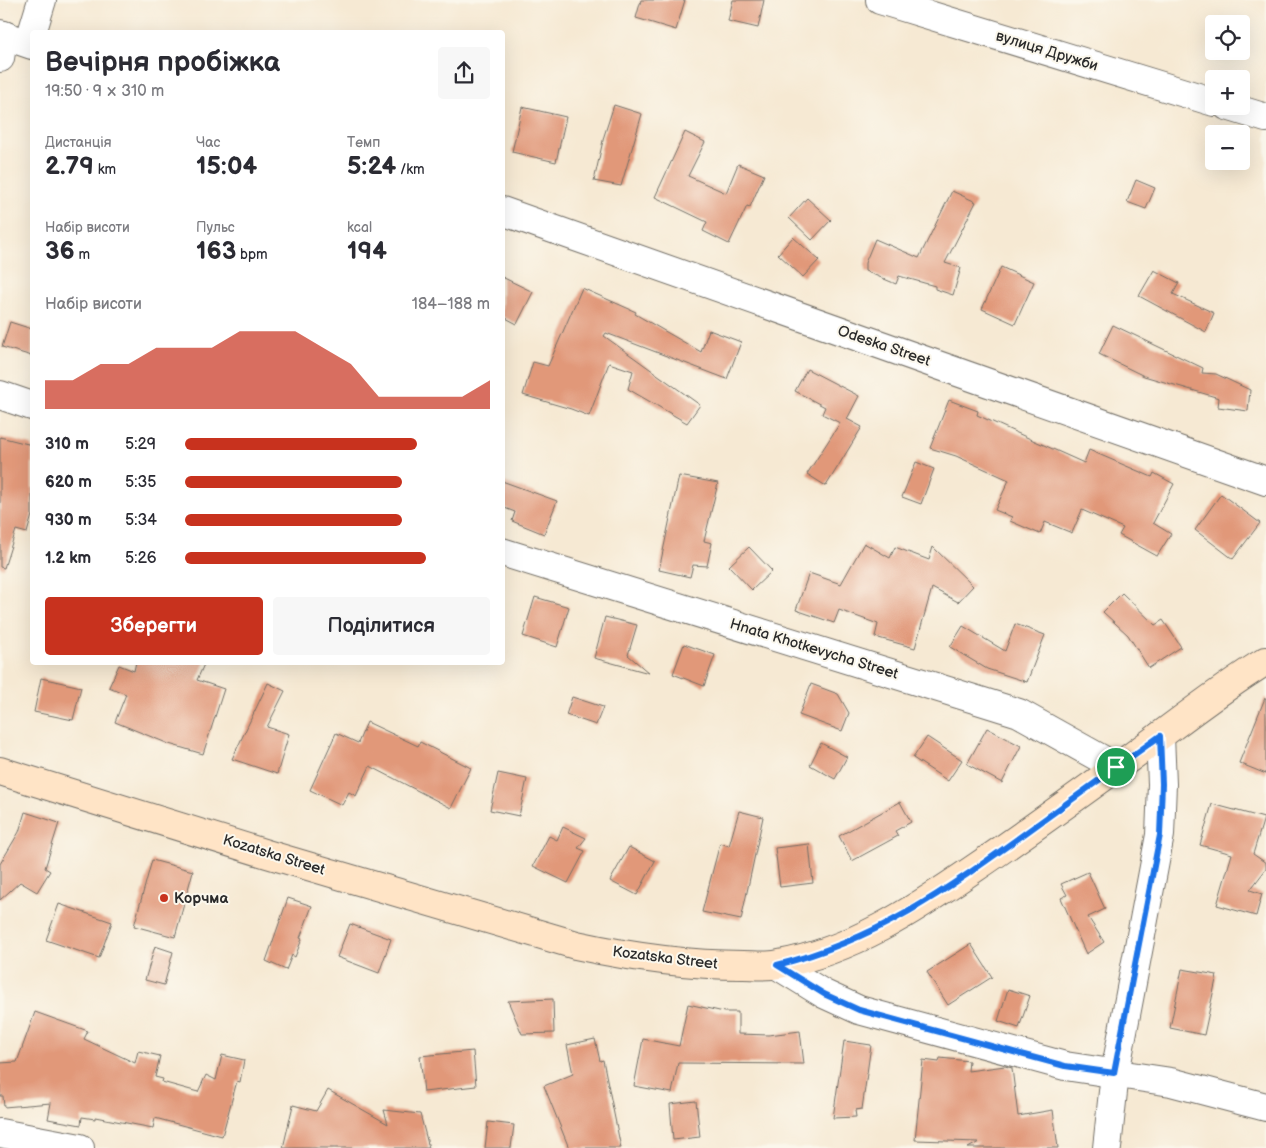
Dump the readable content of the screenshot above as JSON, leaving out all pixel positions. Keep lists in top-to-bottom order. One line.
{"streets":{"main road":["Kozatska Street"],"street":["вулиця Дружби","Odeska Street","Hnata Khotkevycha Street"]},"crossings":[["Hnata Khotkevycha Street","Kozatska Street"]],"places":["Корчма"],"page":{"map_buttons":["+","−"],"heading":["Вечірня пробіжка","19:50 · 9 × 310 m"],"stats":[["Дистанція","2.79 km"],["Час","15:04"],["Темп","5:24 /km"],["Набір висоти","36 m"],["Пульс","163 bpm"],["kcal","194"]],"chart":["Набір висоти","184–188 m"],"list":[{"name":"310 m","note":"5:29"},{"name":"620 m","note":"5:35"},{"name":"930 m","note":"5:34"},{"name":"1.2 km","note":"5:26"}],"buttons":["Зберегти","Поділитися"]}}
